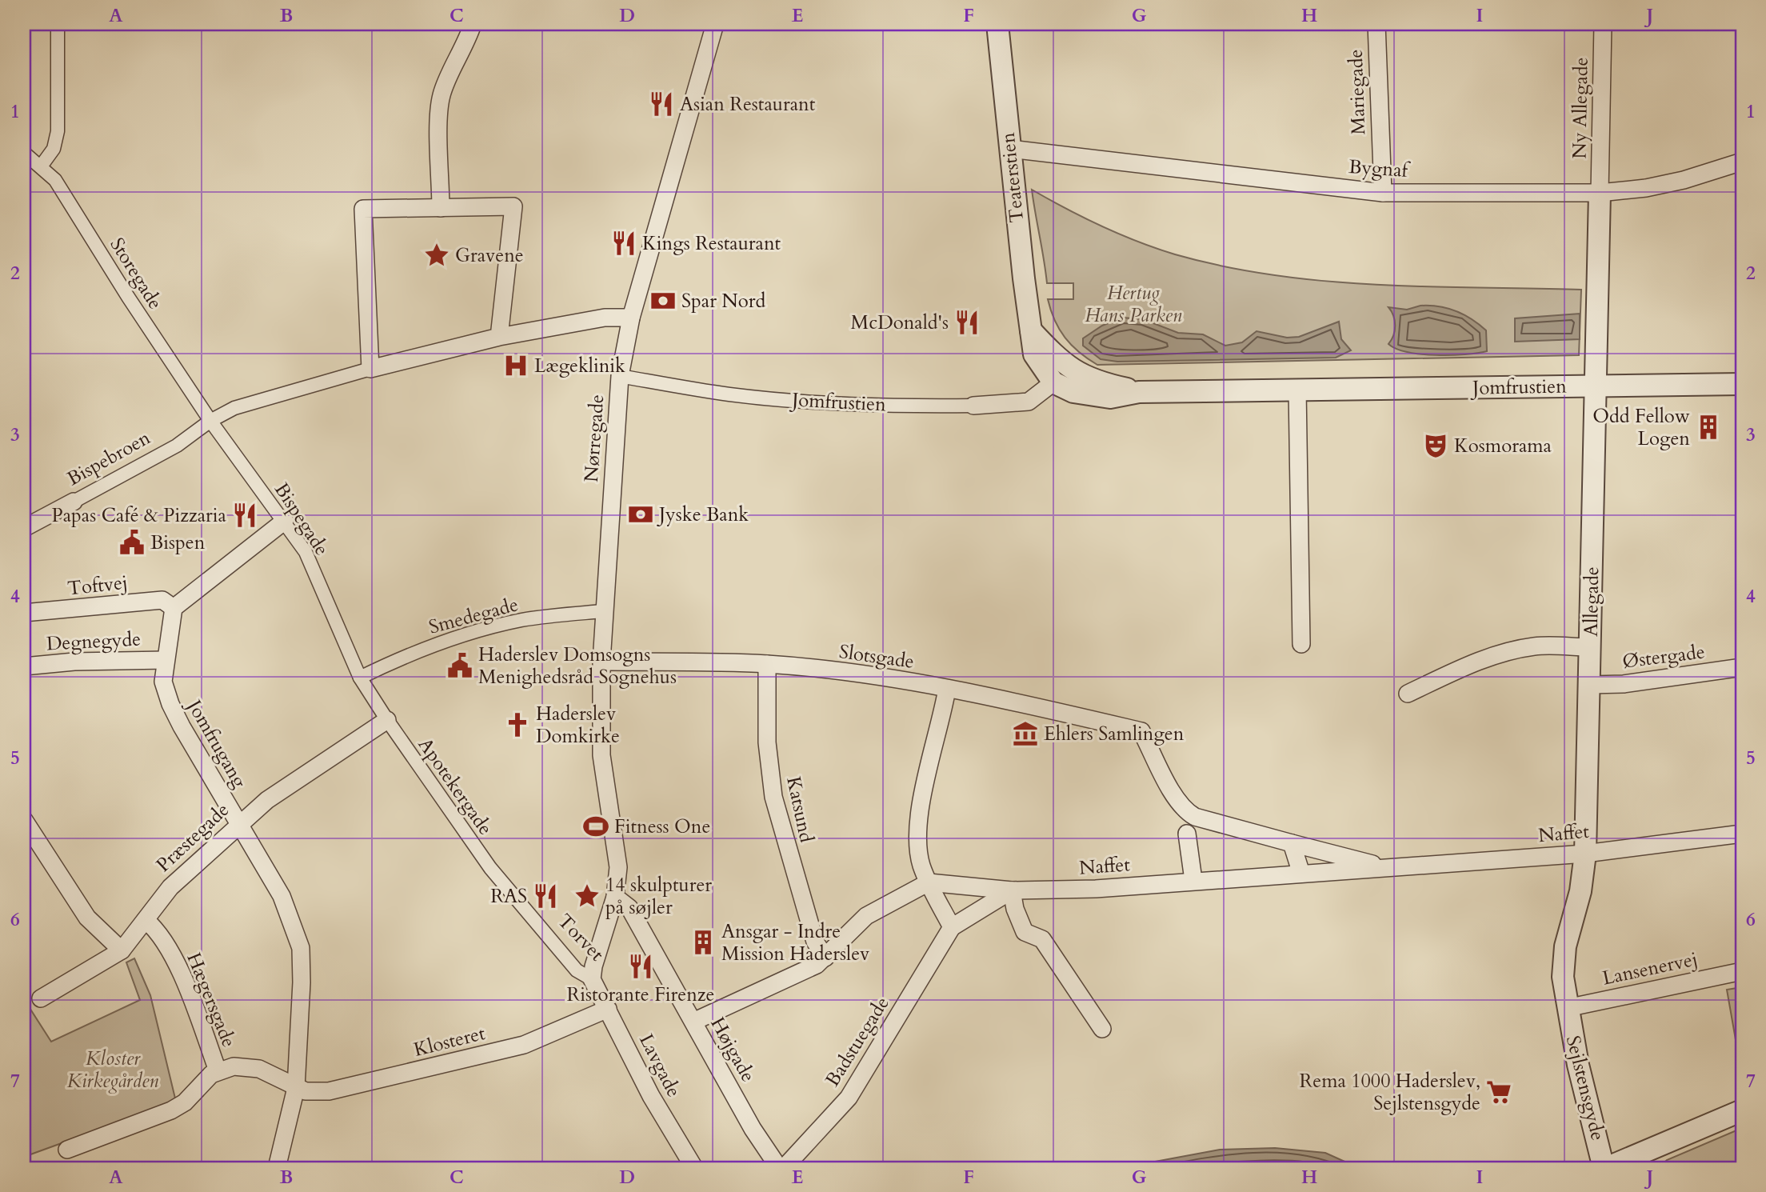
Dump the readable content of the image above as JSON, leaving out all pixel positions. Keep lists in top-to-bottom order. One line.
{"streets":{"street":["Mariegade","Ny Allegade","Bygnaf","Teaterstien","Storegade","Jomfrustien","Nørregade","Bispebroen","Bispegade","Toftvej","Allegade","Smedegade","Degnegyde","Slotsgade","Østergade","Jomfrugang","Apotekergade","Katsund","Naffet","Præstegade","Torvet","Lansenervej","Hægersgade","Klosteret","Badstuegade","Højgade","Lavgade","Sejlstensgyde"]},"crossings":[["Mariegade","Bygnaf"],["Ny Allegade","Bygnaf"],["Ny Allegade","Allegade"],["Bygnaf","Teaterstien"],["Bygnaf","Allegade"],["Teaterstien","Jomfrustien"],["Storegade","Bispebroen"],["Storegade","Bispegade"],["Jomfrustien","Nørregade"],["Jomfrustien","Allegade"],["Nørregade","Smedegade"],["Nørregade","Slotsgade"],["Nørregade","Torvet"],["Bispebroen","Bispegade"],["Bispegade","Smedegade"],["Bispegade","Apotekergade"],["Toftvej","Jomfrugang"],["Allegade","Østergade"],["Allegade","Naffet"],["Allegade","Lansenervej"],["Allegade","Sejlstensgyde"],["Smedegade","Apotekergade"],["Degnegyde","Jomfrugang"],["Slotsgade","Katsund"],["Slotsgade","Naffet"],["Jomfrugang","Præstegade"],["Jomfrugang","Klosteret"],["Apotekergade","Præstegade"],["Apotekergade","Torvet"],["Præstegade","Hægersgade"],["Torvet","Højgade"],["Torvet","Lavgade"],["Lansenervej","Sejlstensgyde"],["Hægersgade","Klosteret"],["Klosteret","Lavgade"]],"parks":["Hertug Hans Parken","Kloster Kirkegården"],"places":{"restaurant":["Asian Restaurant","Kings Restaurant","McDonald's","Papas Café & Pizzaria","RAS","Ristorante Firenze"],"place":["Gravene","14 skulpturer på søjler"],"bank":["Spar Nord","Jyske Bank"],"hospital":["Lægeklinik"],"building":["Odd Fellow Logen","Ansgar - Indre Mission Haderslev"],"theatre":["Kosmorama"],"public building":["Bispen","Haderslev Domsogns Menighedsråd Sognehus"],"church":["Haderslev Domkirke"],"museum":["Ehlers Samlingen"],"sports":["Fitness One"],"supermarket":["Rema 1000 Haderslev, Sejlstensgyde"]},"grid":{"columns":["A","B","C","D","E","F","G","H","I","J"],"rows":["1","2","3","4","5","6","7"]}}
